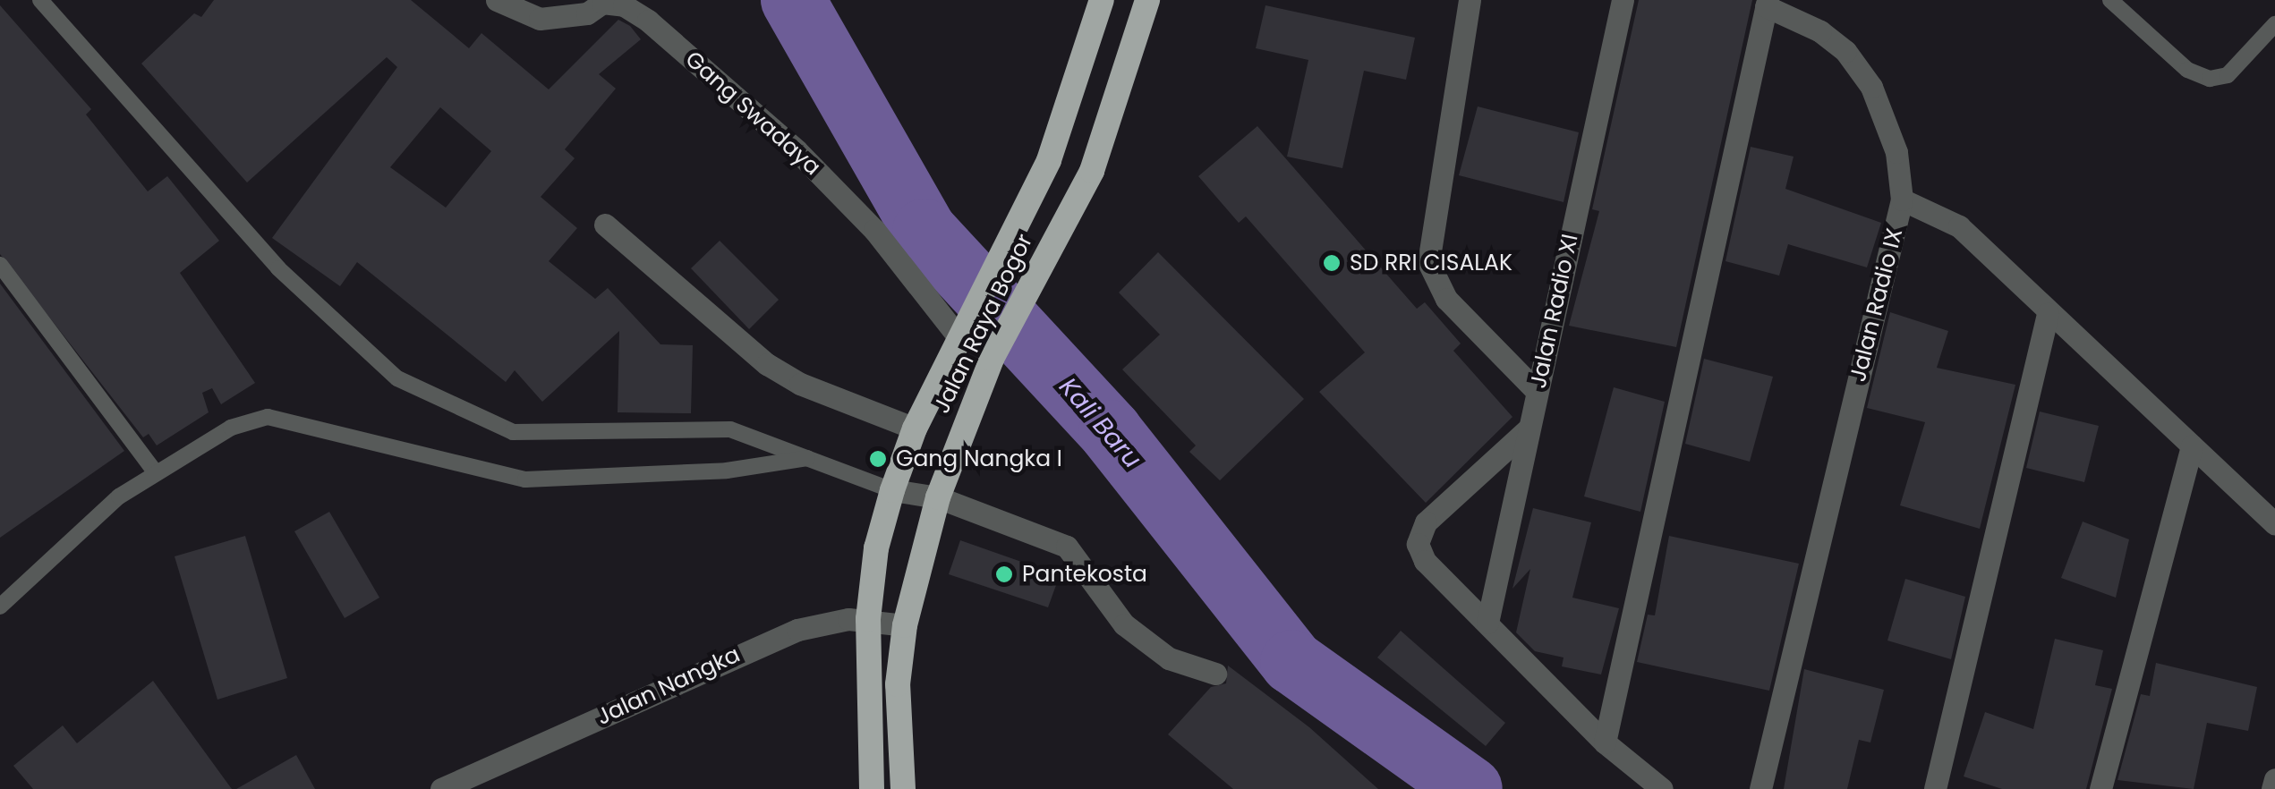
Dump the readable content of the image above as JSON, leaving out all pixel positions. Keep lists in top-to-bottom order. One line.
{"streets":{"highway":["Jalan Raya Bogor"],"street":["Gang Swadaya","Jalan Radio IX","Jalan Radio XI","Jalan Nangka"]},"crossings":[["Gang Swadaya","Jalan Raya Bogor"],["Jalan Raya Bogor","Jalan Nangka"]],"water":["Kali Baru"],"places":["SD RRI CISALAK","Gang Nangka I","Pantekosta"]}
